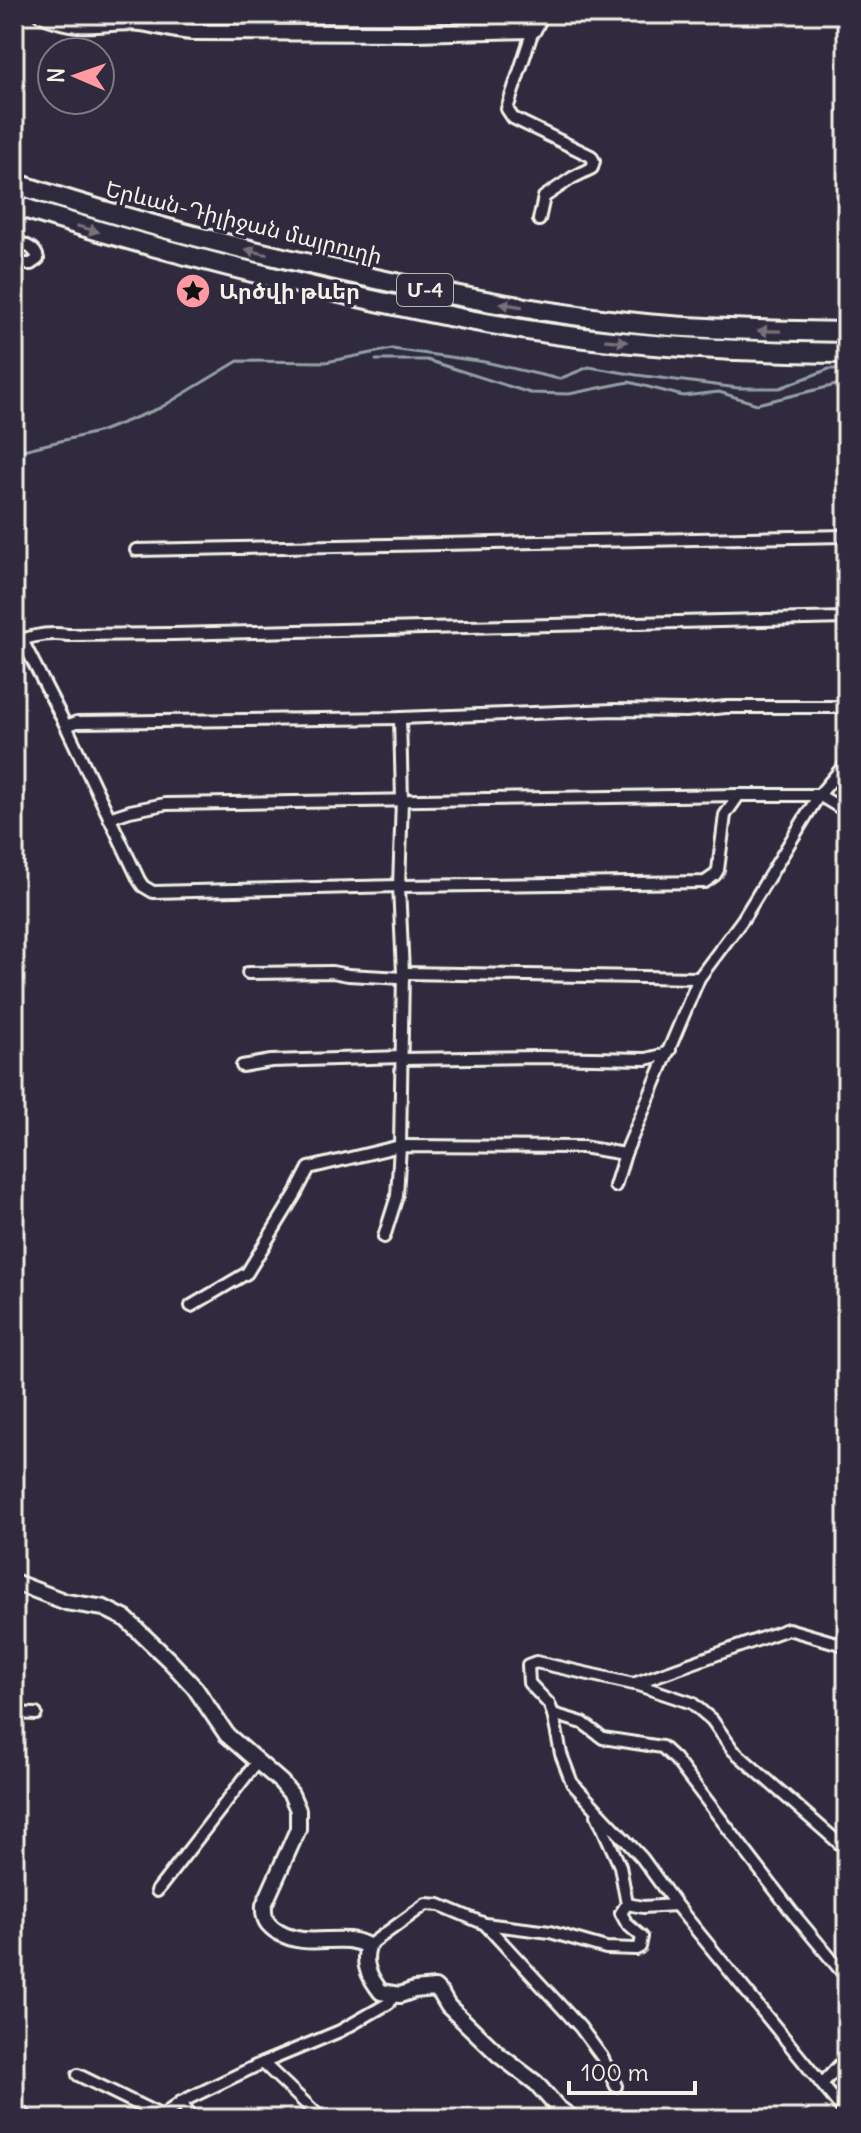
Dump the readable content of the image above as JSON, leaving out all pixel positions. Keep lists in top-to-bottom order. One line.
{"streets":{"highway":["Երևան-Դիլիջան մայրուղի","Մ-4"]},"places":{"place":["Արծվի թևեր"]},"scale_bar":"100 m","north":"left"}
